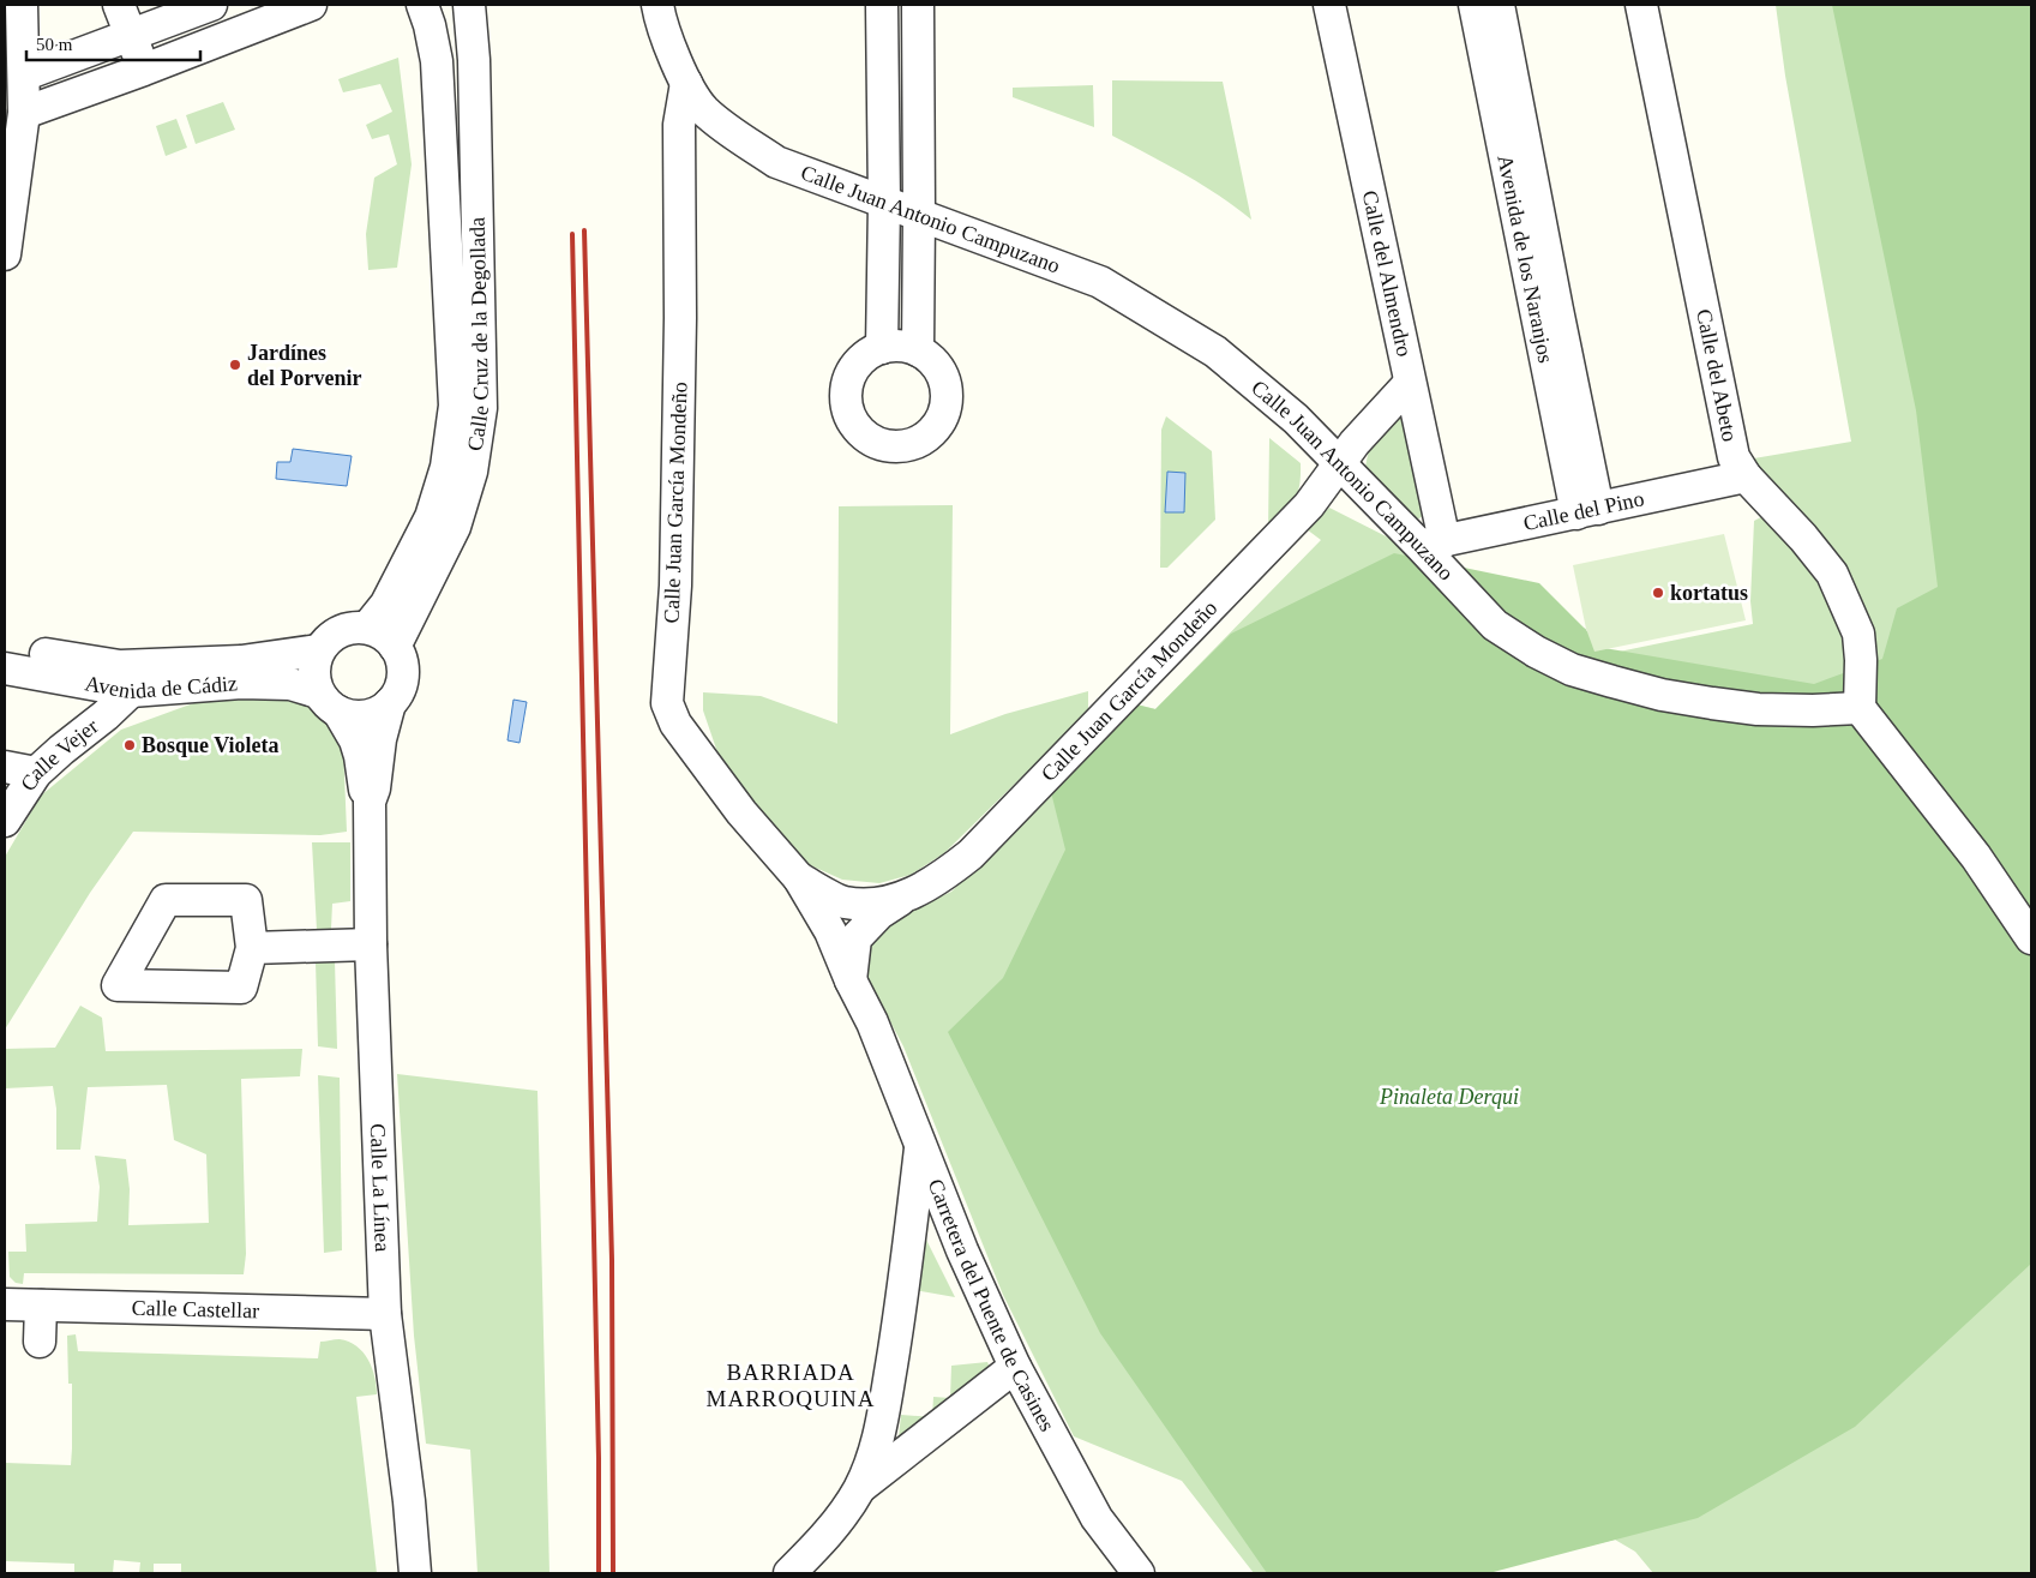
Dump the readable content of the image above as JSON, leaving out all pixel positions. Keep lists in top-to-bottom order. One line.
{"streets":{"street":["Calle Juan Antonio Campuzano","Avenida de los Naranjos","Calle del Almendro","Calle Cruz de la Degollada","Calle del Abeto","Calle Juan García Mondeño","Calle del Pino","Avenida de Cádiz","Calle Vejer","Calle La Línea","Carretera del Puente de Casines","Calle Castellar"]},"crossings":[["Calle Juan Antonio Campuzano","Calle del Almendro"],["Calle Juan Antonio Campuzano","Calle del Abeto"],["Calle Juan Antonio Campuzano","Calle Juan García Mondeño"],["Calle Juan Antonio Campuzano","Calle del Pino"],["Avenida de los Naranjos","Calle del Pino"],["Calle del Almendro","Calle Juan García Mondeño"],["Calle del Almendro","Calle del Pino"],["Calle Cruz de la Degollada","Avenida de Cádiz"],["Calle Cruz de la Degollada","Calle La Línea"],["Calle del Abeto","Calle del Pino"],["Calle Juan García Mondeño","Carretera del Puente de Casines"],["Avenida de Cádiz","Calle Vejer"],["Avenida de Cádiz","Calle La Línea"],["Calle La Línea","Calle Castellar"]],"districts":["BARRIADA MARROQUINA"],"parks":["Pinaleta Derqui"],"places":["Jardínes del Porvenir","kortatus","Bosque Violeta"],"scale_bar":"50 m"}
